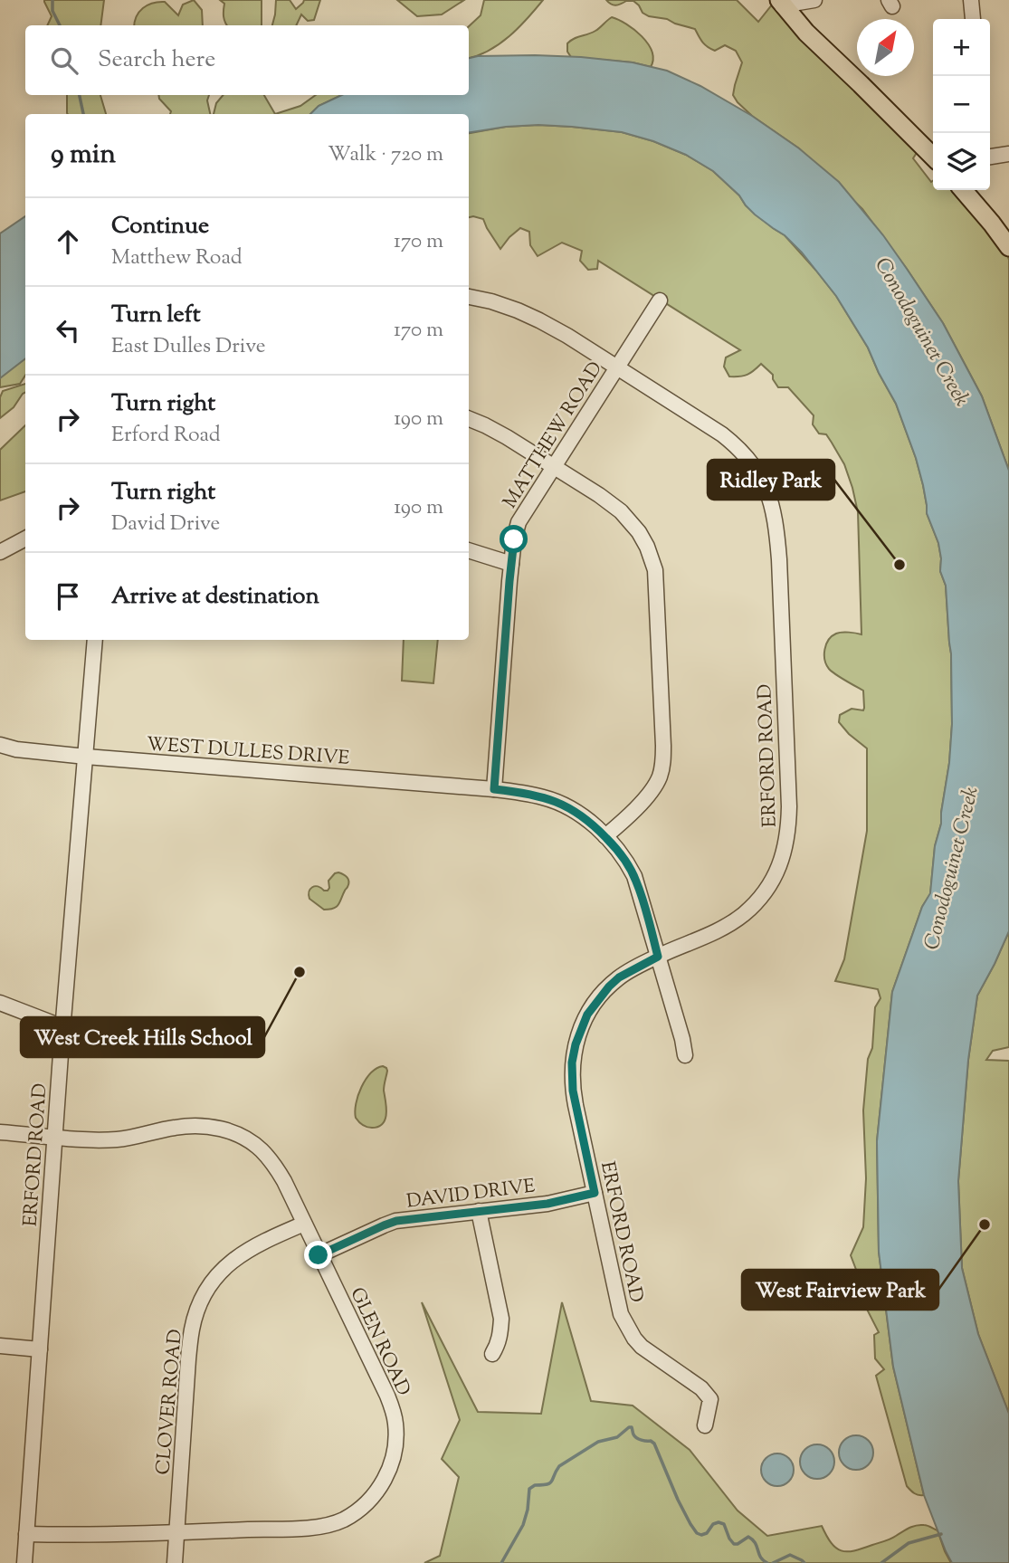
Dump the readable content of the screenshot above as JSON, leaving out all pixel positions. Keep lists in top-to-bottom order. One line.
{"streets":{"street":["MATTHEW ROAD","WEST DULLES DRIVE","ERFORD ROAD","DAVID DRIVE","GLEN ROAD","CLOVER ROAD"]},"crossings":[["MATTHEW ROAD","WEST DULLES DRIVE"],["MATTHEW ROAD","ERFORD ROAD"],["WEST DULLES DRIVE","ERFORD ROAD"],["ERFORD ROAD","DAVID DRIVE"],["ERFORD ROAD","GLEN ROAD"],["DAVID DRIVE","GLEN ROAD"],["GLEN ROAD","CLOVER ROAD"]],"water":["Conodoguinet Creek"],"places":["Ridley Park","West Creek Hills School","West Fairview Park"],"north":"top right","page":{"map_buttons":["+","−"],"search":"Search here","heading":["9 min","Walk · 720 m"],"list":[["Continue","Matthew Road","170 m"],["Turn left","East Dulles Drive","170 m"],["Turn right","Erford Road","190 m"],["Turn right","David Drive","190 m"],"Arrive at destination"]}}
